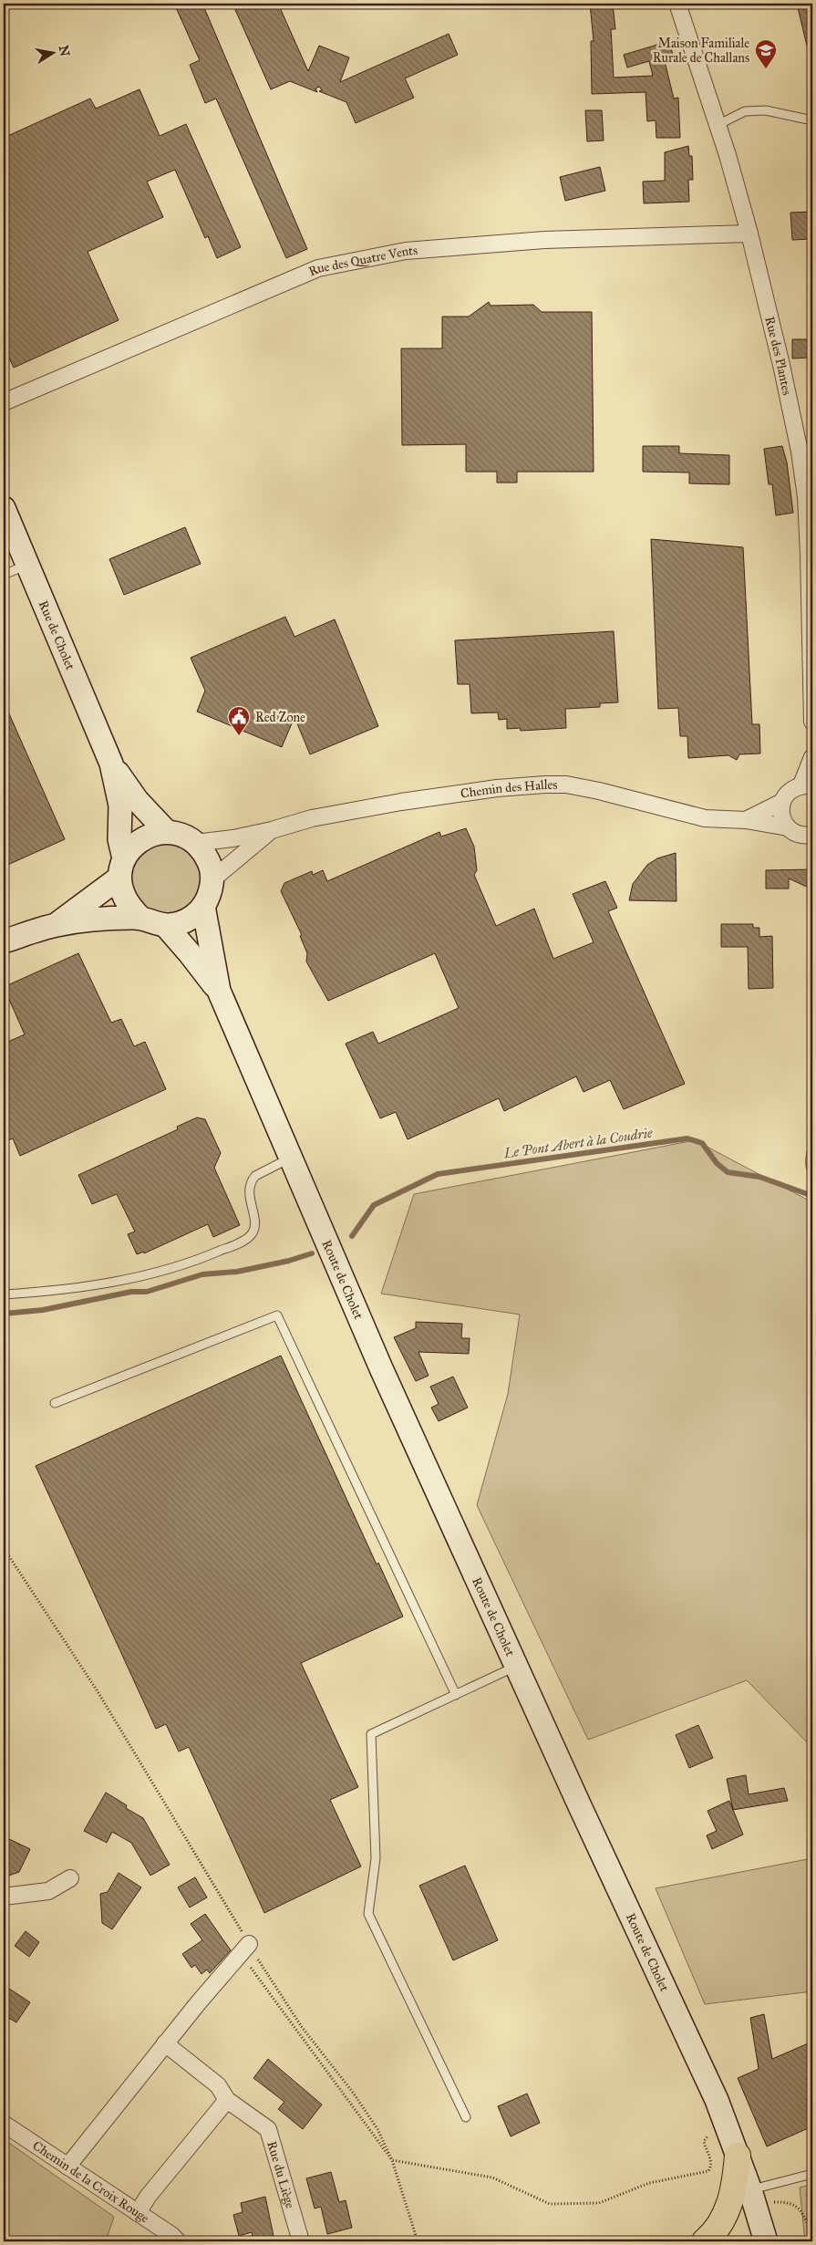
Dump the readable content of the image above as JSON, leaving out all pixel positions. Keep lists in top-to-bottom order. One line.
{"streets":{"main road":["Rue de Cholet","Route de Cholet"],"street":["Rue des Quatre Vents","Rue des Plantes","Chemin des Halles","Rue du Liège","Chemin de la Croix Rouge"]},"crossings":[["Rue des Quatre Vents","Rue des Plantes"],["Rue de Cholet","Chemin des Halles"],["Rue de Cholet","Route de Cholet"],["Chemin des Halles","Route de Cholet"]],"water":["Le Pont Abert à la Coudrie"],"places":{"school or university":["Maison Familiale Rurale de Challans"],"public building":["Red Zone"]},"north":"right"}
